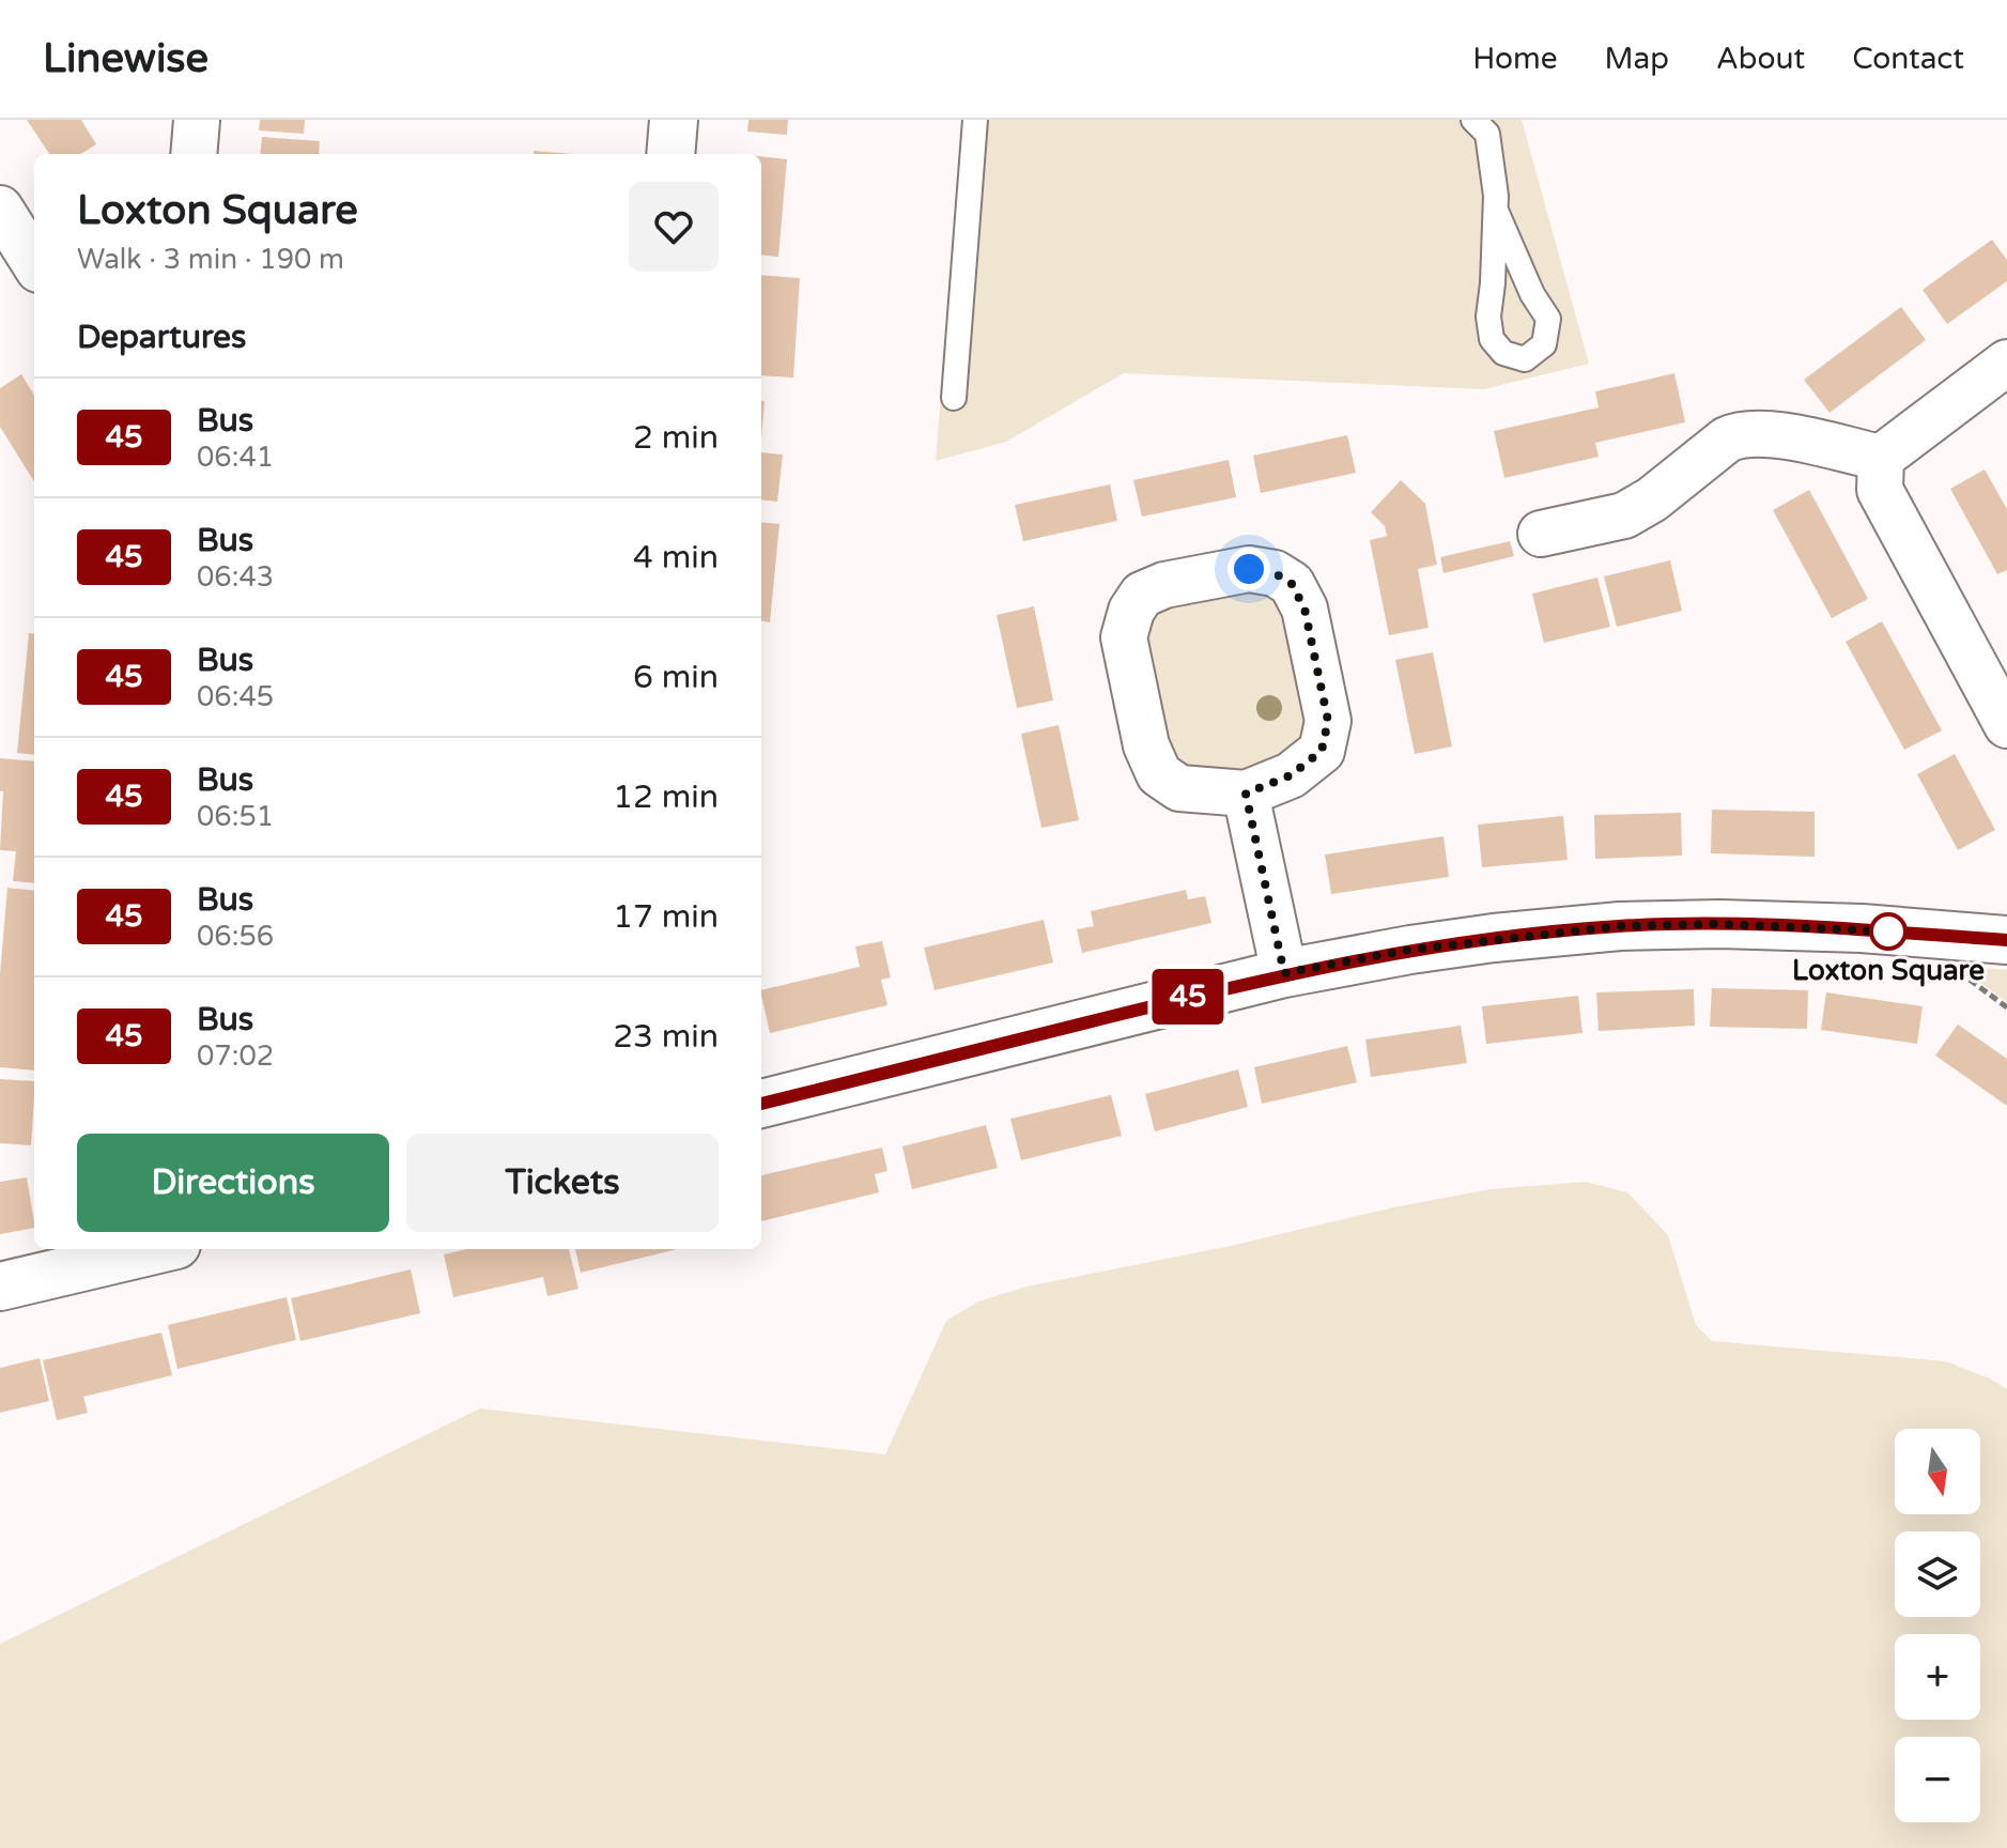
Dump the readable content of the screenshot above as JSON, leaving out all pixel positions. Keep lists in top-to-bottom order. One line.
{"places":["Loxton Square"],"lines":["bus line 45"],"north":"bottom","page":{"header":"Linewise","nav":["Home","Map","About","Contact"],"on_map":"45","heading":[["Loxton Square","Walk · 3 min · 190 m"],"Departures"],"list":[{"mark":"45","name":"Bus","note":"06:41","value":"2 min"},{"mark":"45","name":"Bus","note":"06:43","value":"4 min"},{"mark":"45","name":"Bus","note":"06:45","value":"6 min"},{"mark":"45","name":"Bus","note":"06:51","value":"12 min"},{"mark":"45","name":"Bus","note":"06:56","value":"17 min"},{"mark":"45","name":"Bus","note":"07:02","value":"23 min"}],"buttons":["Directions","Tickets"],"map_buttons":["+","−"]}}
